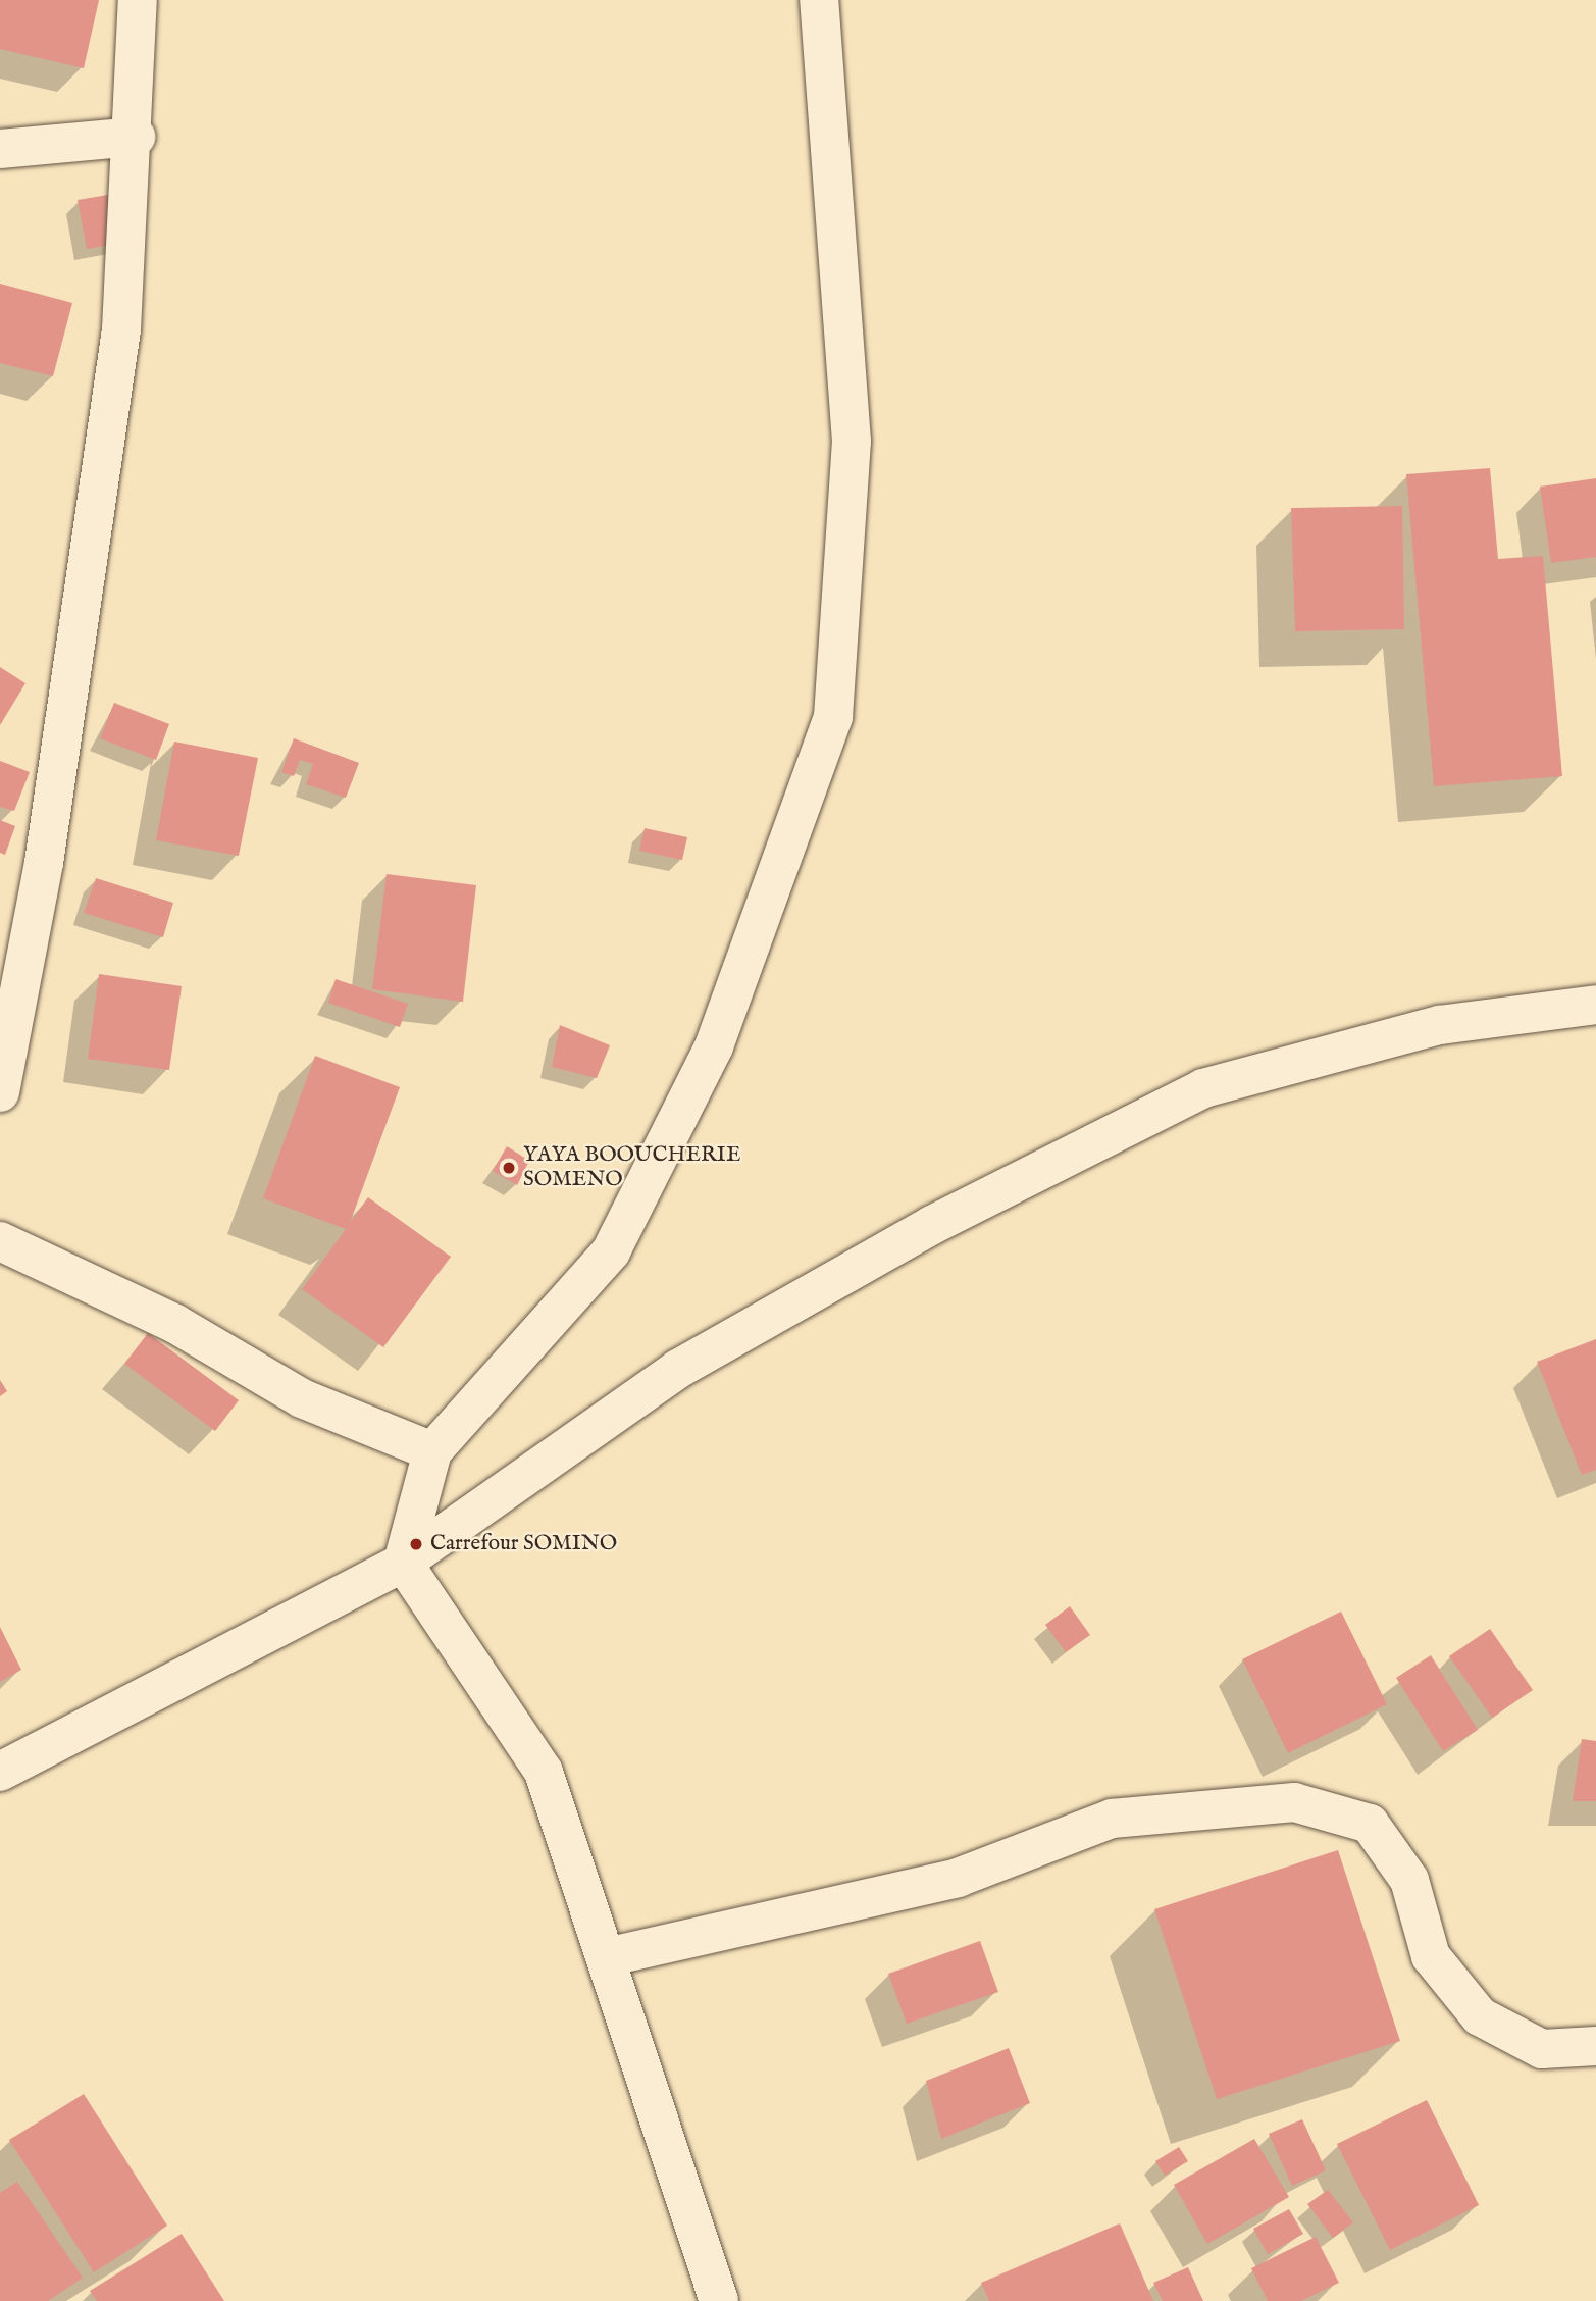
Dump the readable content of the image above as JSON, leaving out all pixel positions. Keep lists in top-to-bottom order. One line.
{"places":["YAYA BOOUCHERIE SOMENO","Carrefour SOMINO"]}
